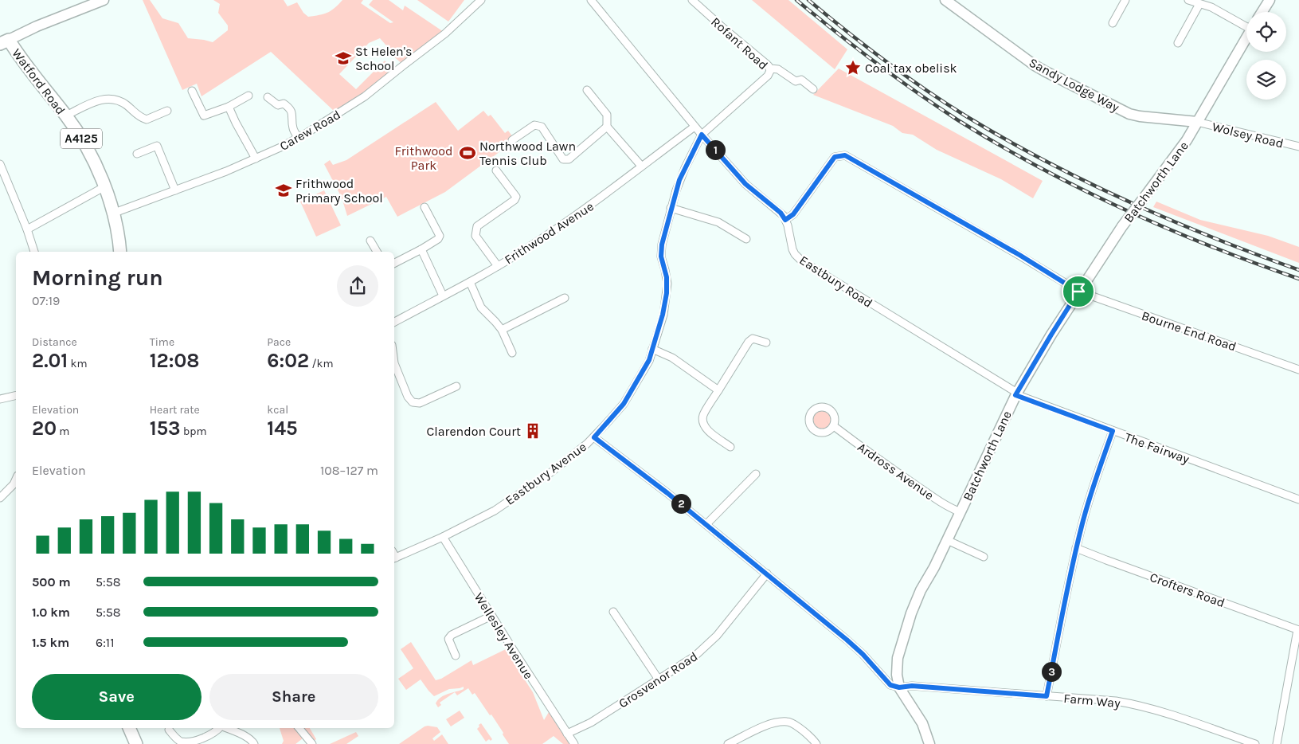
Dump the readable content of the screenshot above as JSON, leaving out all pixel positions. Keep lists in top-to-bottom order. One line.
{"streets":{"main road":["Watford Road","A4125"],"street":["Rofant Road","Sandy Lodge Way","Carew Road","Wolsey Road","Batchworth Lane","Frithwood Avenue","Eastbury Road","Bourne End Road","The Fairway","Ardross Avenue","Eastbury Avenue","Crofters Road","Wellesley Avenue","Grosvenor Road","Farm Way"]},"crossings":[["Rofant Road","Eastbury Road"],["Rofant Road","Eastbury Avenue"],["Watford Road","Carew Road"],["Sandy Lodge Way","Wolsey Road"],["Sandy Lodge Way","Batchworth Lane"],["Wolsey Road","Batchworth Lane"],["Batchworth Lane","Eastbury Road"],["Batchworth Lane","Bourne End Road"],["Batchworth Lane","The Fairway"],["Batchworth Lane","Ardross Avenue"],["Batchworth Lane","Farm Way"],["Frithwood Avenue","Eastbury Road"],["Eastbury Road","Bourne End Road"],["Eastbury Road","The Fairway"],["Eastbury Road","Eastbury Avenue"],["Eastbury Avenue","Wellesley Avenue"],["Wellesley Avenue","Grosvenor Road"]],"parks":["Frithwood Park"],"places":{"school or university":["St Helen's School","Frithwood Primary School"],"place":["Coal tax obelisk"],"sports":["Northwood Lawn Tennis Club"],"building":["Clarendon Court"]},"page":{"pins":["1","2","3"],"heading":["Morning run","07:19"],"stats":[["Distance","2.01 km"],["Time","12:08"],["Pace","6:02 /km"],["Elevation","20 m"],["Heart rate","153 bpm"],["kcal","145"]],"chart":["Elevation","108–127 m"],"list":[{"name":"500 m","note":"5:58"},{"name":"1.0 km","note":"5:58"},{"name":"1.5 km","note":"6:11"}],"buttons":["Save","Share"]}}
